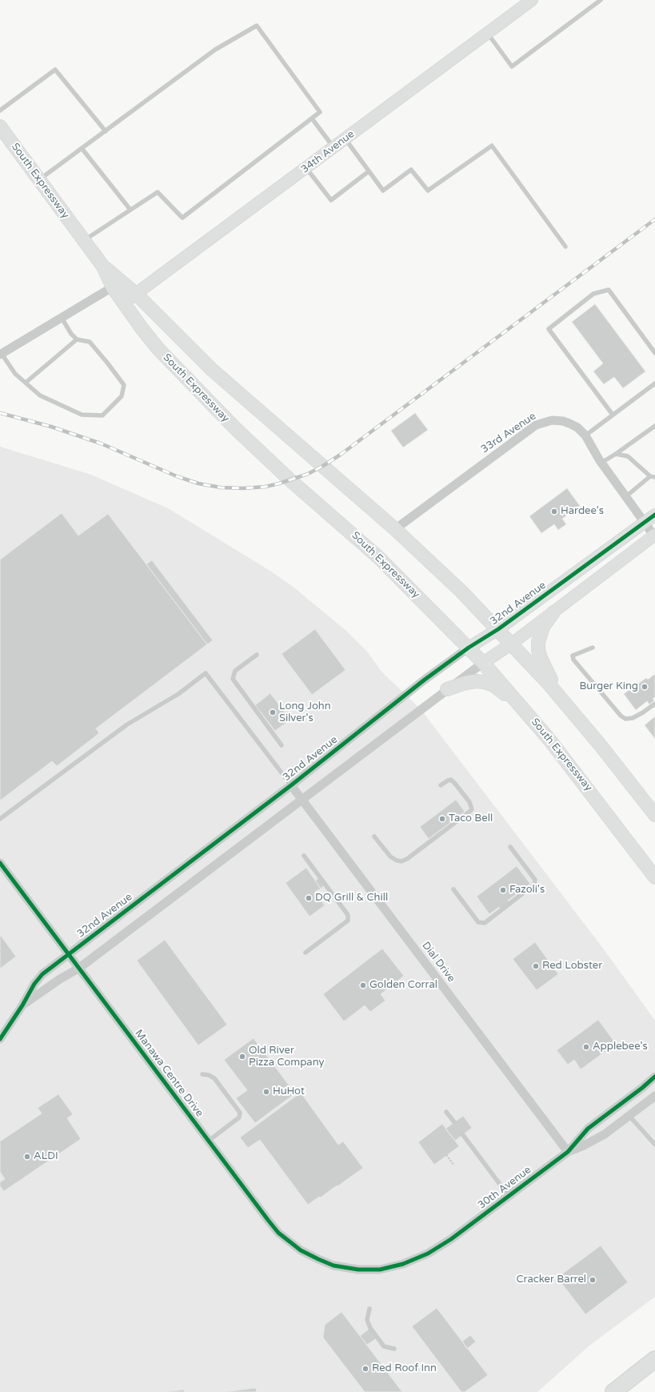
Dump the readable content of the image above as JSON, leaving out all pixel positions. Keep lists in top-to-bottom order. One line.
{"streets":{"main road":["South Expressway"],"street":["34th Avenue","33rd Avenue","32nd Avenue","Dial Drive","Manawa Centre Drive","30th Avenue"]},"crossings":[["34th Avenue","South Expressway"],["South Expressway","33rd Avenue"],["South Expressway","32nd Avenue"],["33rd Avenue","32nd Avenue"],["32nd Avenue","Dial Drive"],["32nd Avenue","Manawa Centre Drive"],["Dial Drive","30th Avenue"],["Manawa Centre Drive","30th Avenue"]],"places":["Hardee's","Burger King","Long John Silver's","Taco Bell","Fazoli's","DQ Grill & Chill","Red Lobster","Golden Corral","Applebee's","Old River Pizza Company","HuHot","ALDI","Cracker Barrel","Red Roof Inn"]}
